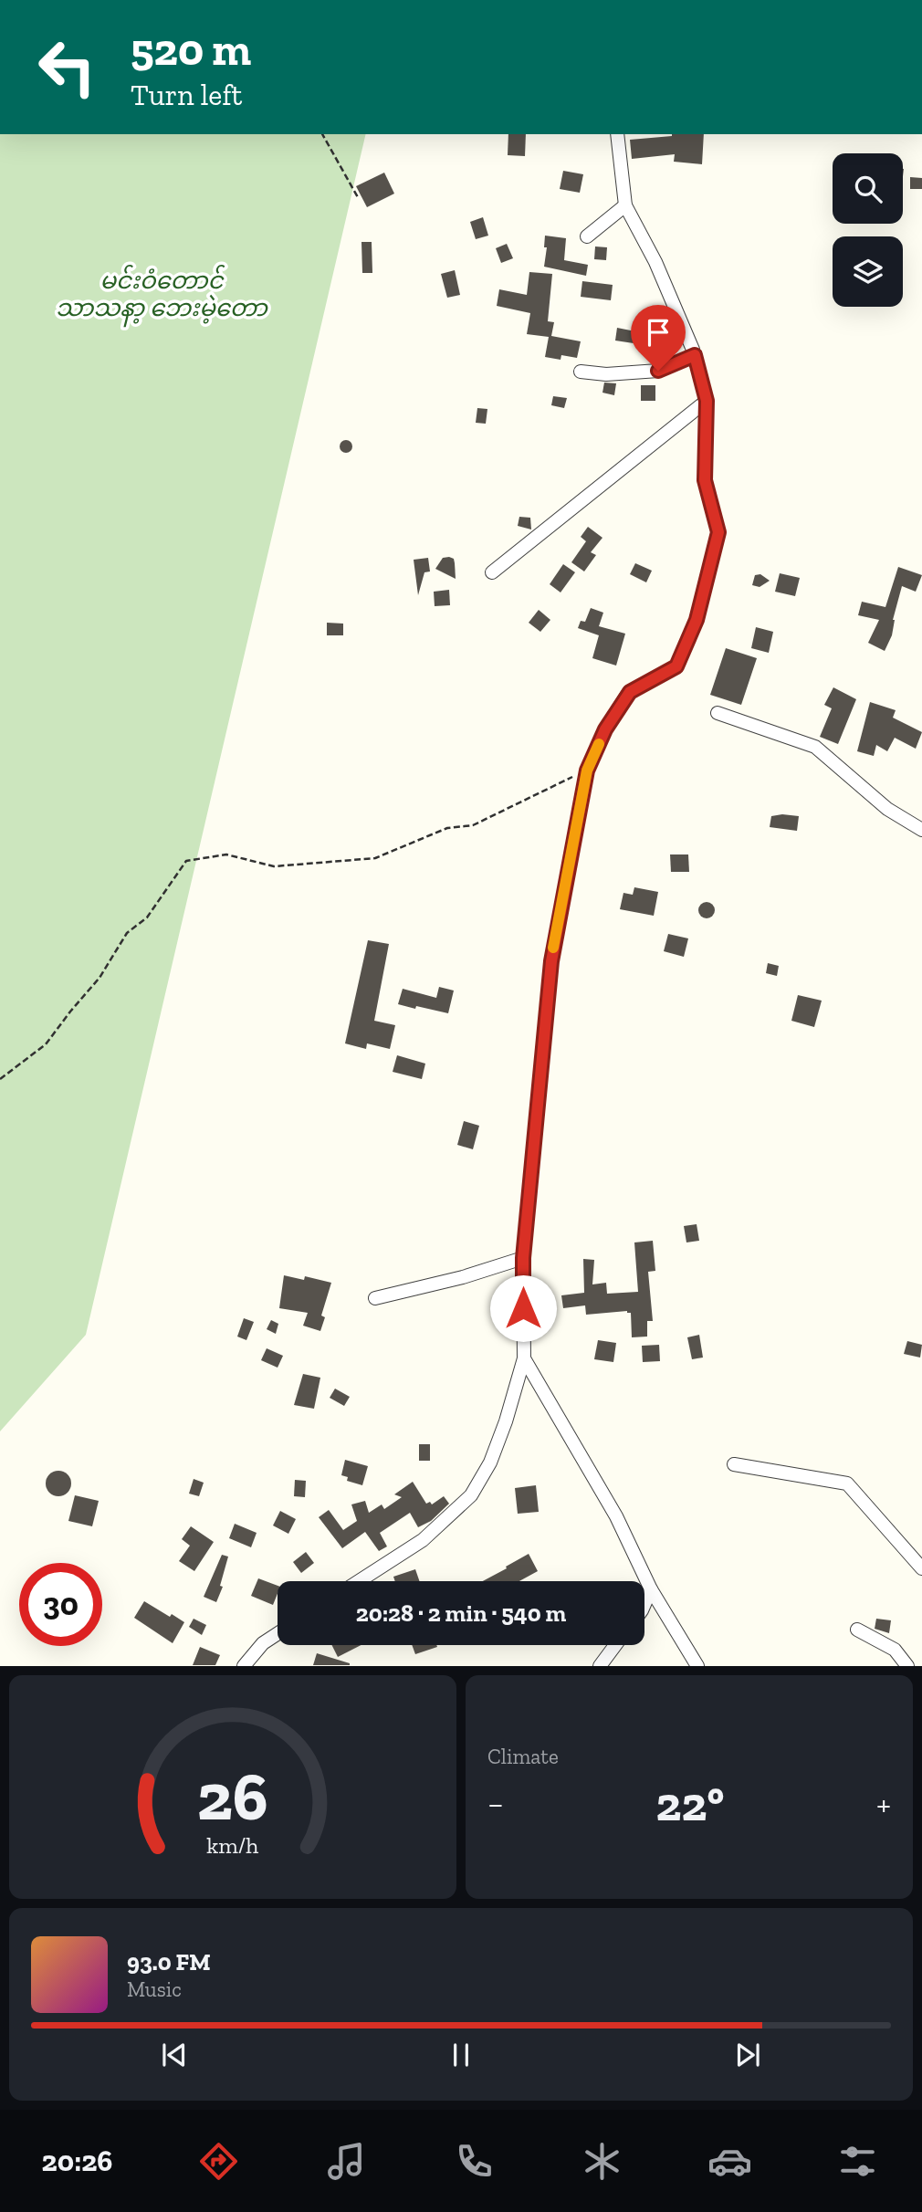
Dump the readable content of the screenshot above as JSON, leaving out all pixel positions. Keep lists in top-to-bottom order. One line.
{"parks":["မင်းဝံတောင် သာသနာ့ ‌ဘေးမဲ့တော"],"page":{"turn":["520 m","Turn left"],"limit":"30","trip":"20:28 · 2 min · 540 m","tile":"Climate","heat":["−","22°","+"],"song":["93.0 FM","Music"],"tabs":"20:26","gauge":["26","km/h"]}}
